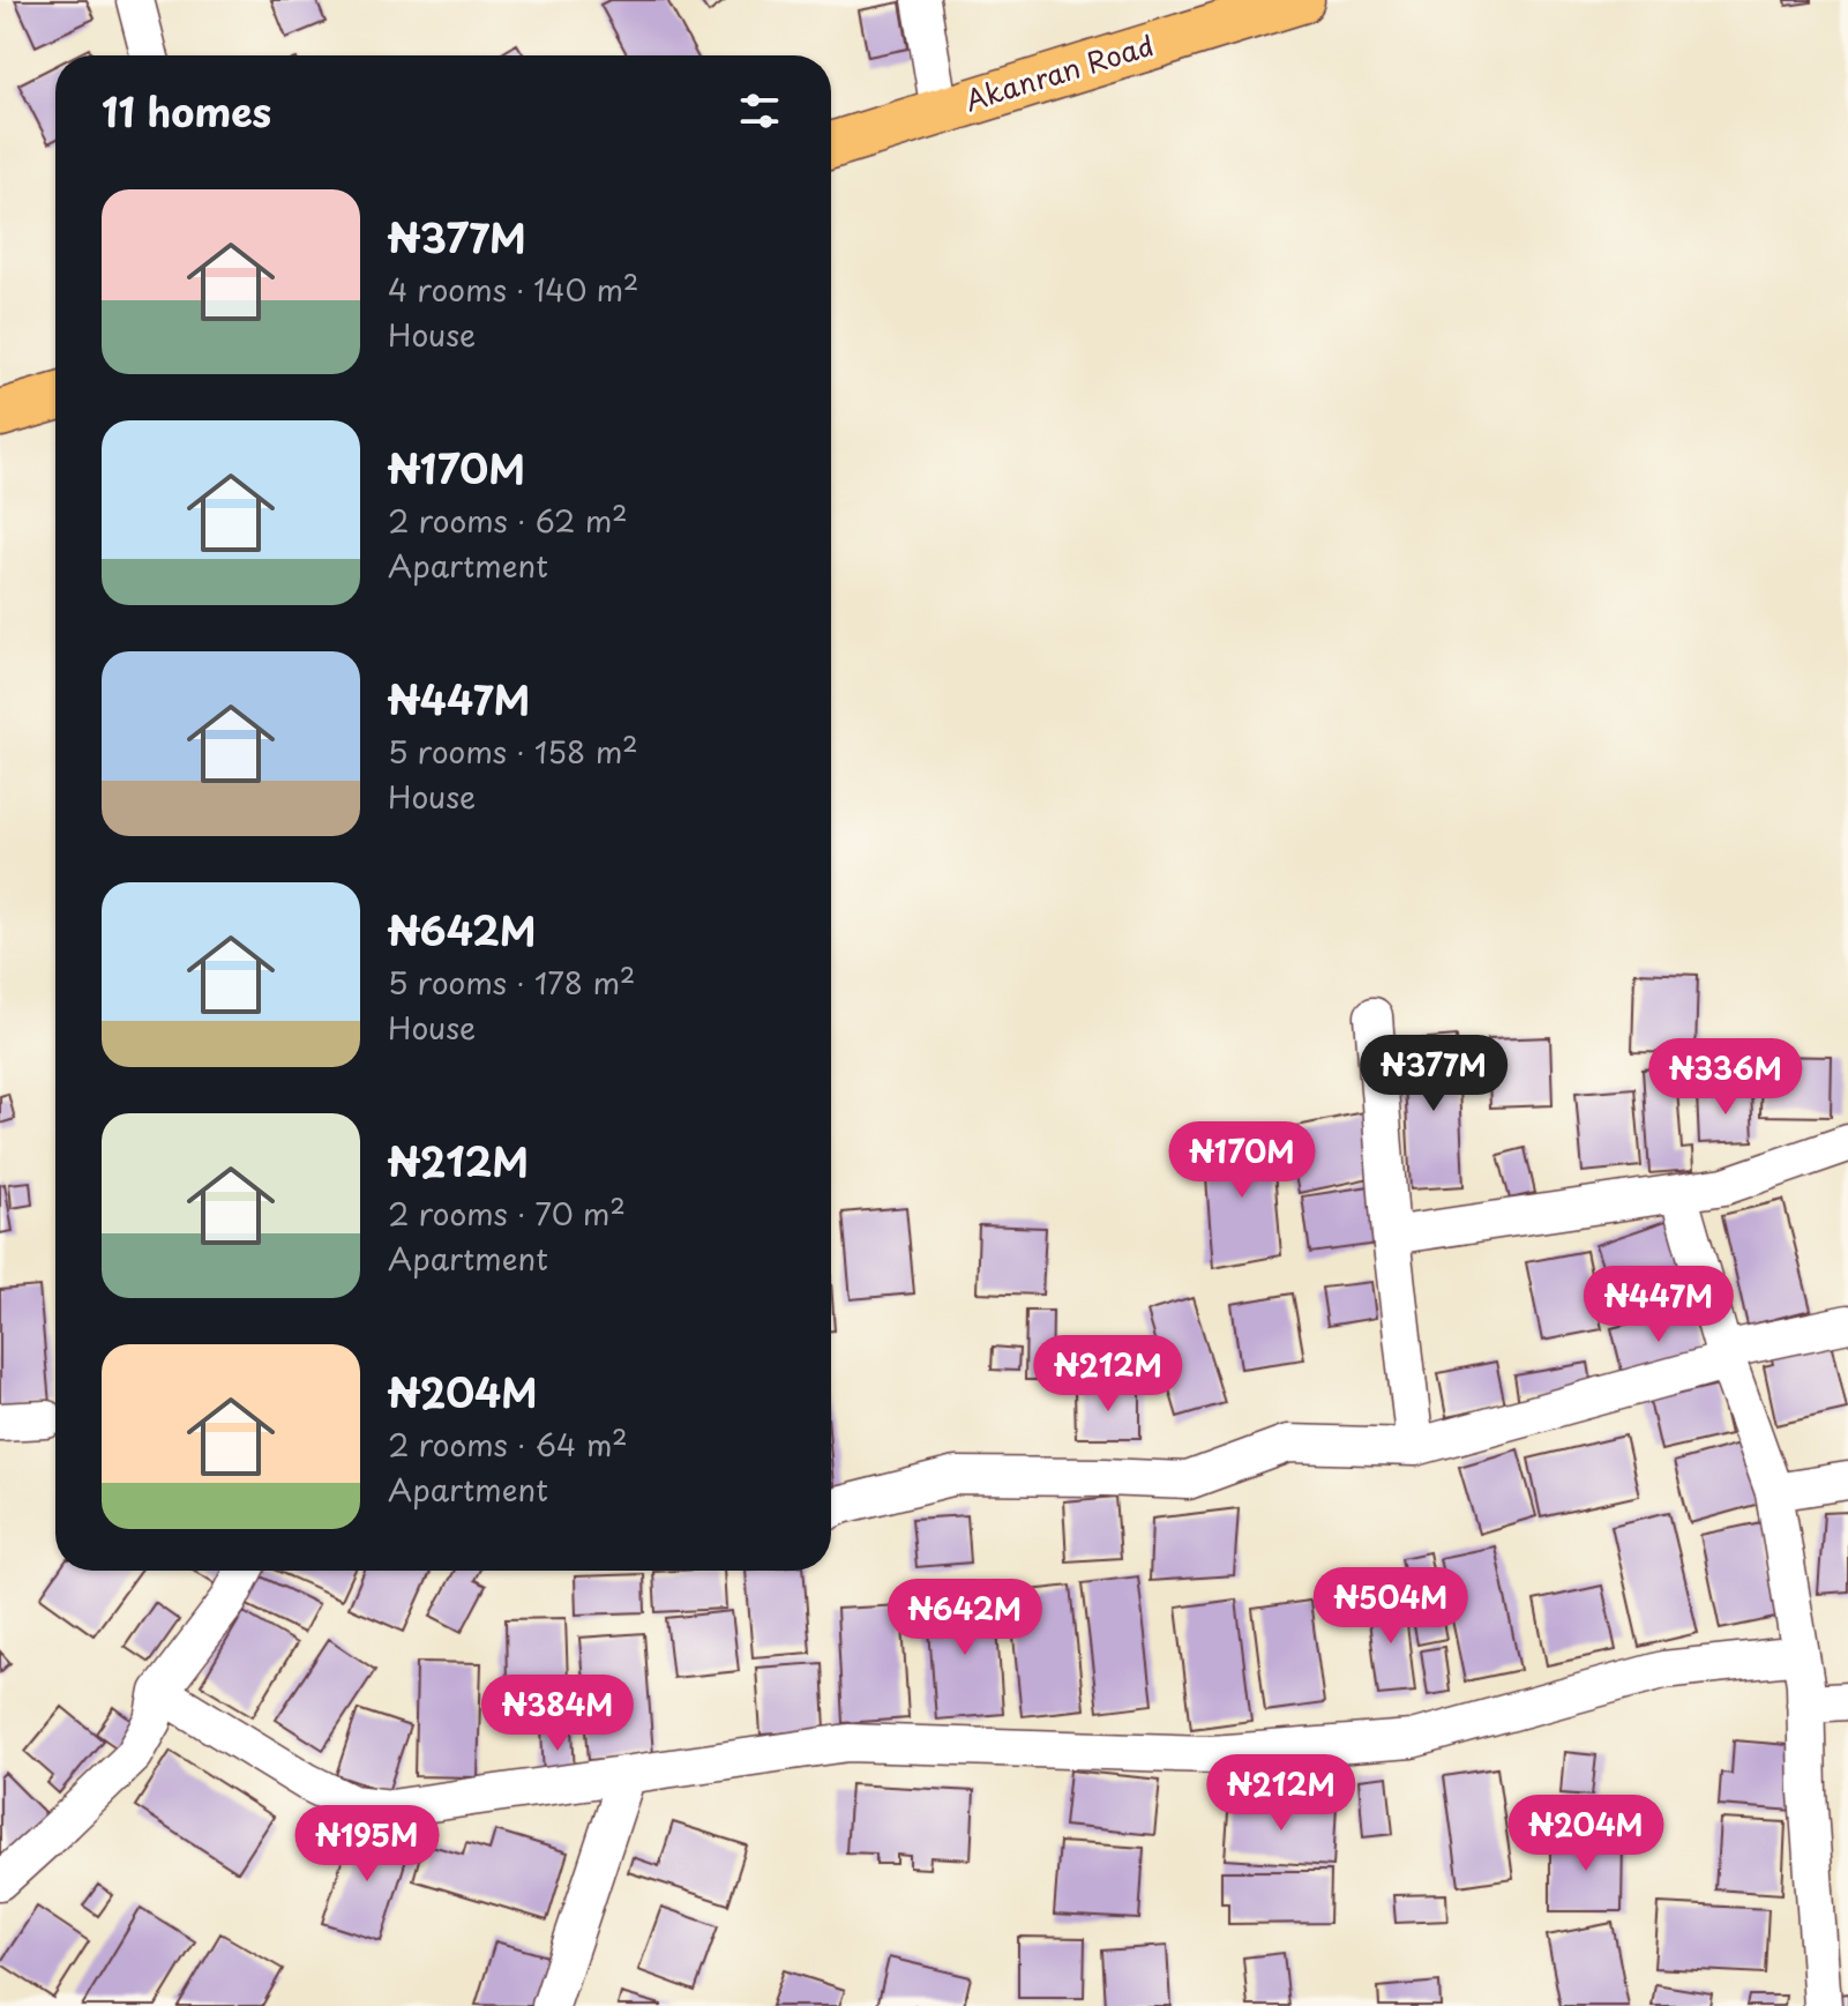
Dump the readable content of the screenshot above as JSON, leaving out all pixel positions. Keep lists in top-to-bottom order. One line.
{"streets":{"main road":["Akanran Road"]},"page":{"heading":"11 homes","list":[{"name":"₦377M","note":"4 rooms · 140 m² · House"},{"name":"₦170M","note":"2 rooms · 62 m² · Apartment"},{"name":"₦447M","note":"5 rooms · 158 m² · House"},{"name":"₦642M","note":"5 rooms · 178 m² · House"},{"name":"₦212M","note":"2 rooms · 70 m² · Apartment"},{"name":"₦204M","note":"2 rooms · 64 m² · Apartment"}],"price":["₦377M","₦336M","₦170M","₦447M","₦212M","₦504M","₦642M","₦384M","₦212M","₦204M","₦195M"]}}
